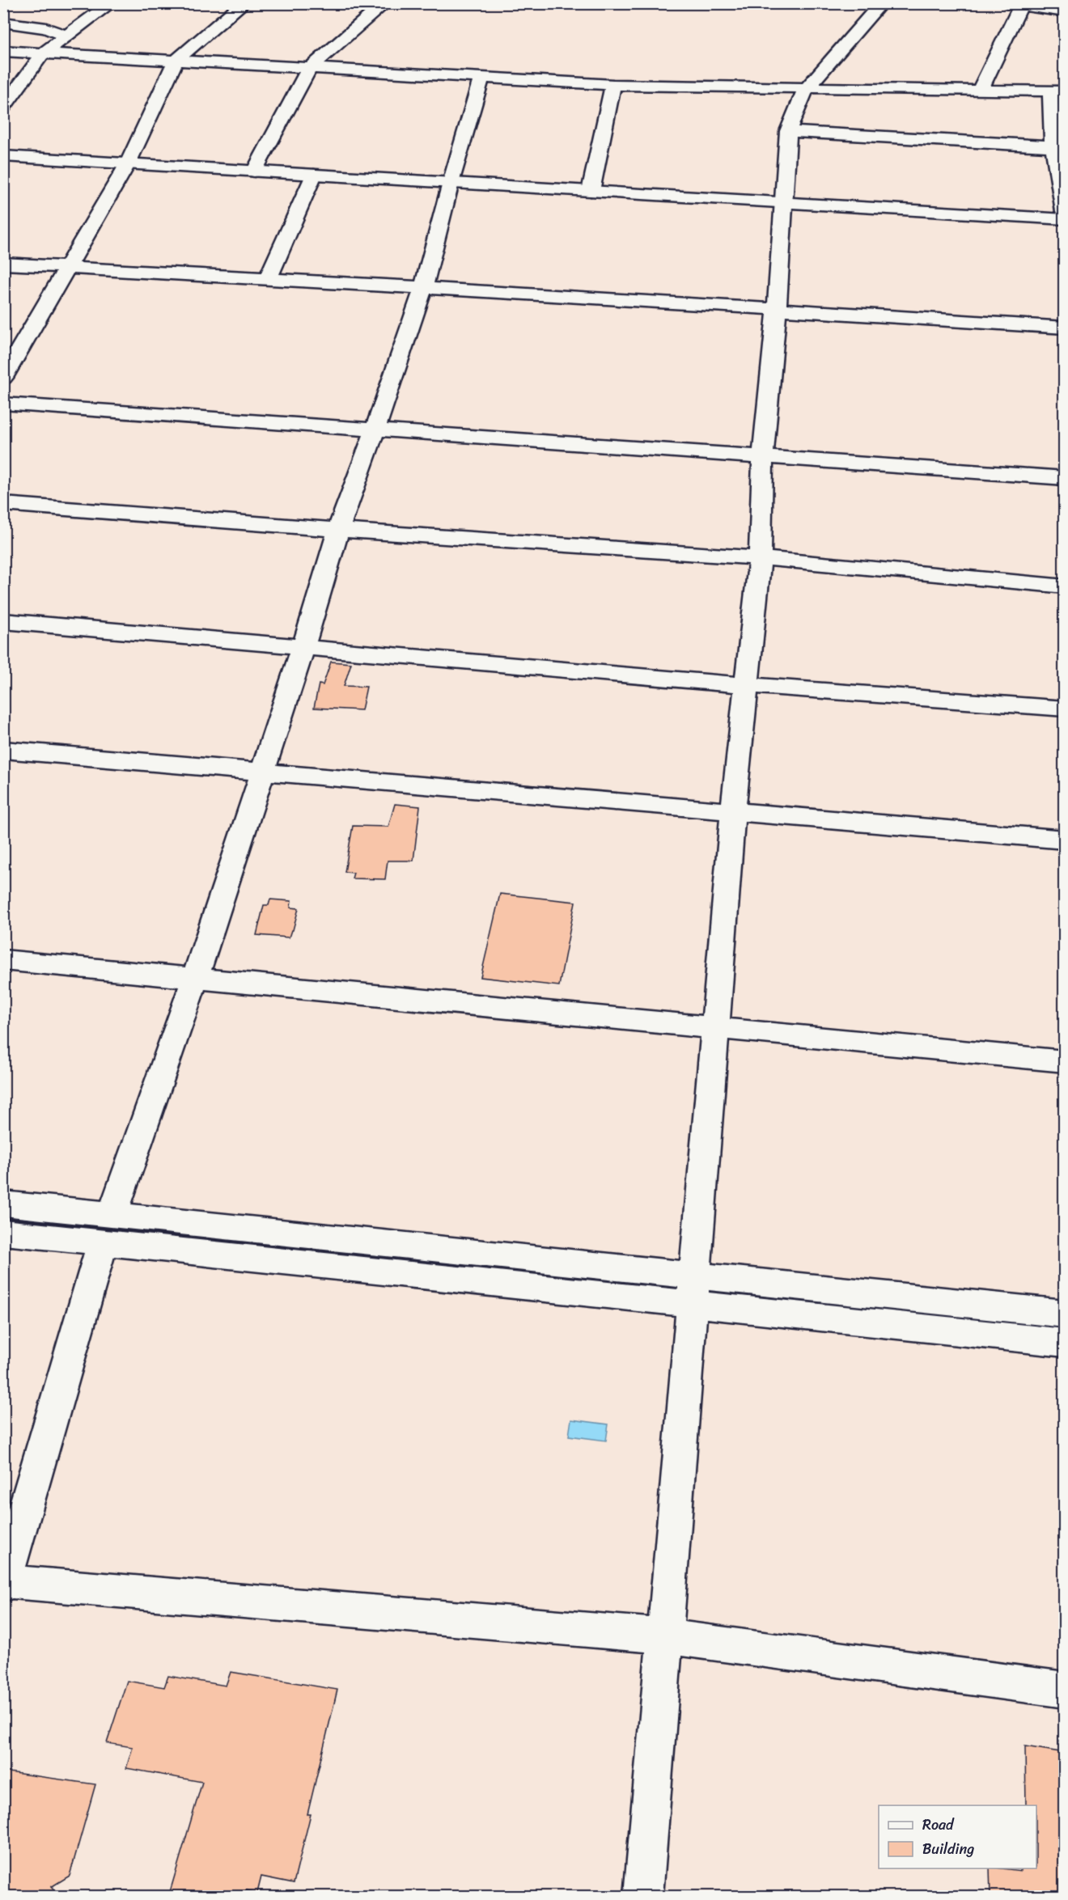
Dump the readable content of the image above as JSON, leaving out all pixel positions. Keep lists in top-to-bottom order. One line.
{"legend":["Road","Building"]}
